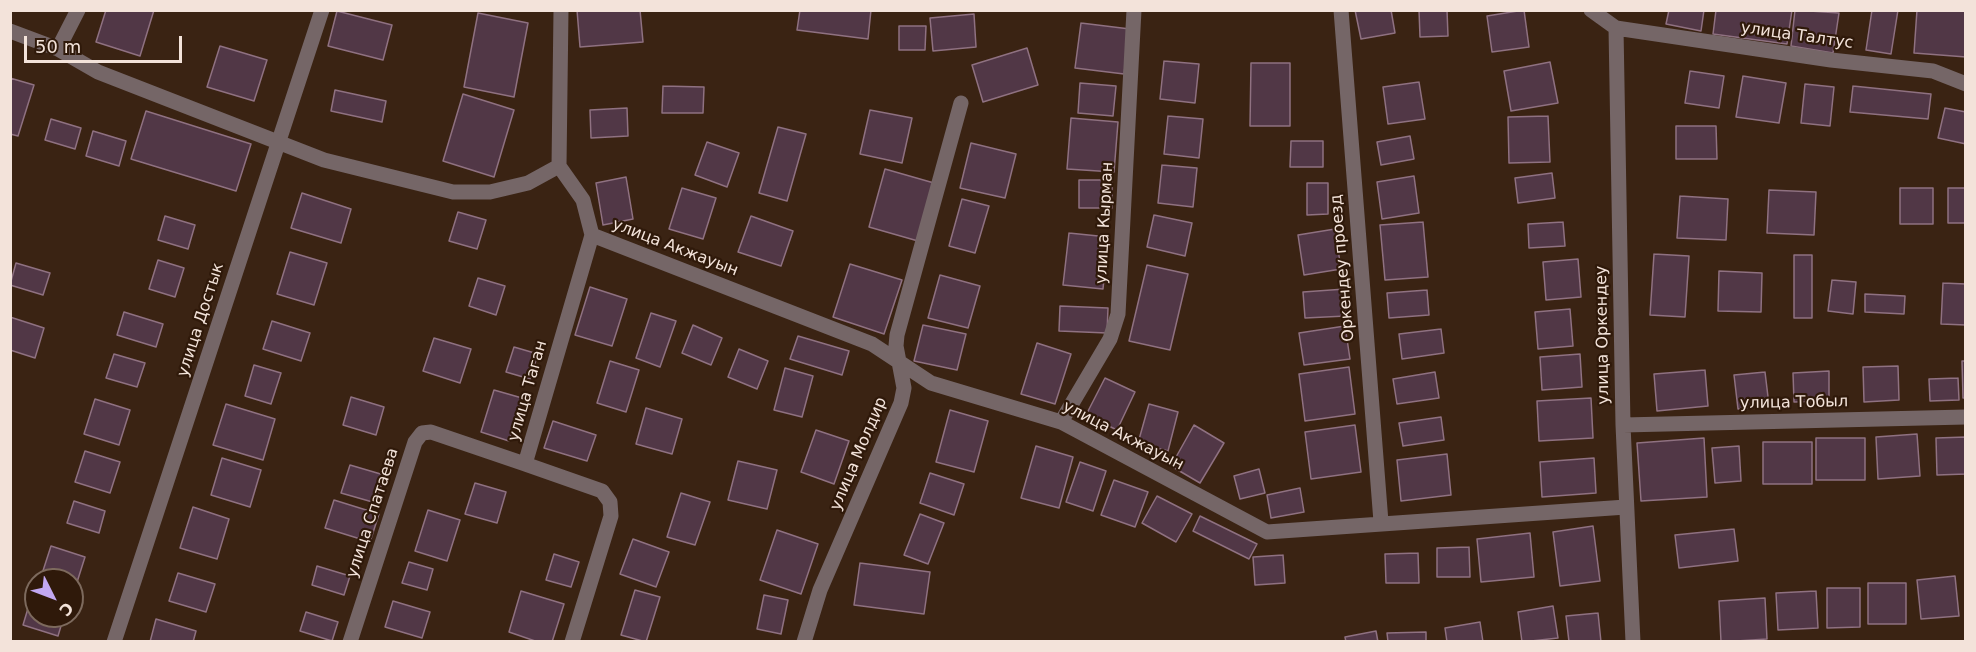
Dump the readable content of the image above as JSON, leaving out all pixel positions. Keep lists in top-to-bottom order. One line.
{"streets":{"street":["улица Талтус","улица Кырман","улица Акжауын","Оркендеу проезд","улица Достык","улица Оркендеу","улица Таган","улица Тобыл","улица Молдир","улица Спатаева"]},"crossings":[["улица Талтус","улица Оркендеу"],["улица Кырман","улица Акжауын"],["улица Акжауын","Оркендеу проезд"],["улица Акжауын","улица Оркендеу"],["улица Акжауын","улица Таган"],["улица Акжауын","улица Молдир"],["улица Оркендеу","улица Тобыл"],["улица Таган","улица Спатаева"]],"scale_bar":"50 m","north":"bottom right"}
